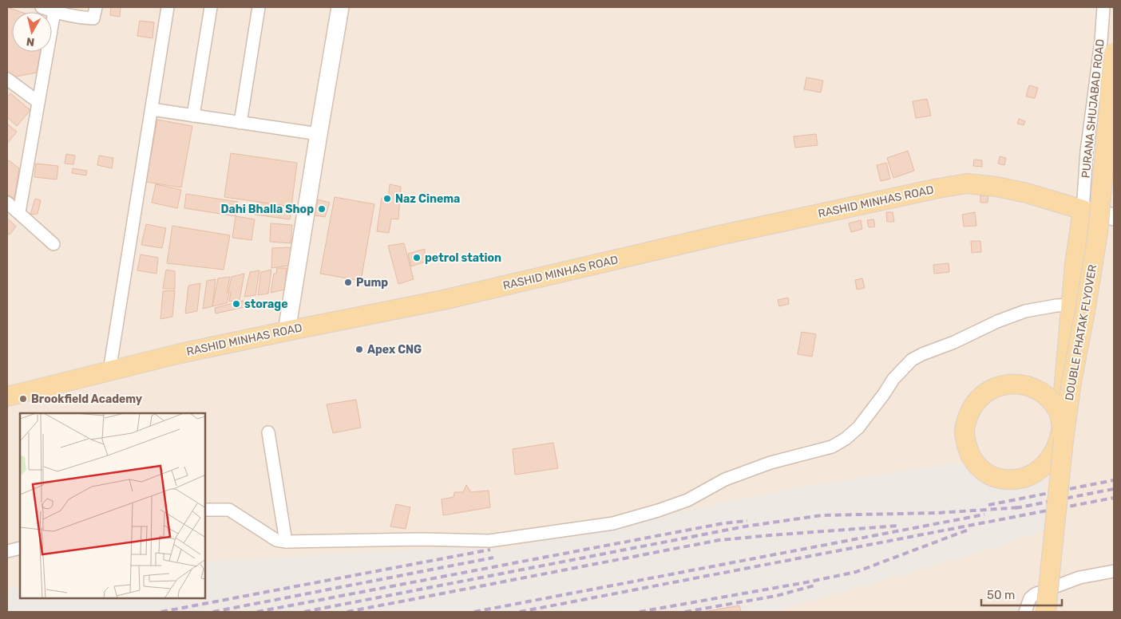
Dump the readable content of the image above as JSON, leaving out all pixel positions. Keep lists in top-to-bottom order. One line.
{"streets":{"main road":["RASHID MINHAS ROAD","DOUBLE PHATAK FLYOVER"],"street":["PURANA SHUJABAD ROAD"]},"crossings":[["PURANA SHUJABAD ROAD","RASHID MINHAS ROAD"]],"places":["Naz Cinema","Dahi Bhalla Shop","petrol station","Pump","storage","Apex CNG","Brookfield Academy"],"scale_bar":"50 m","north":"bottom"}
